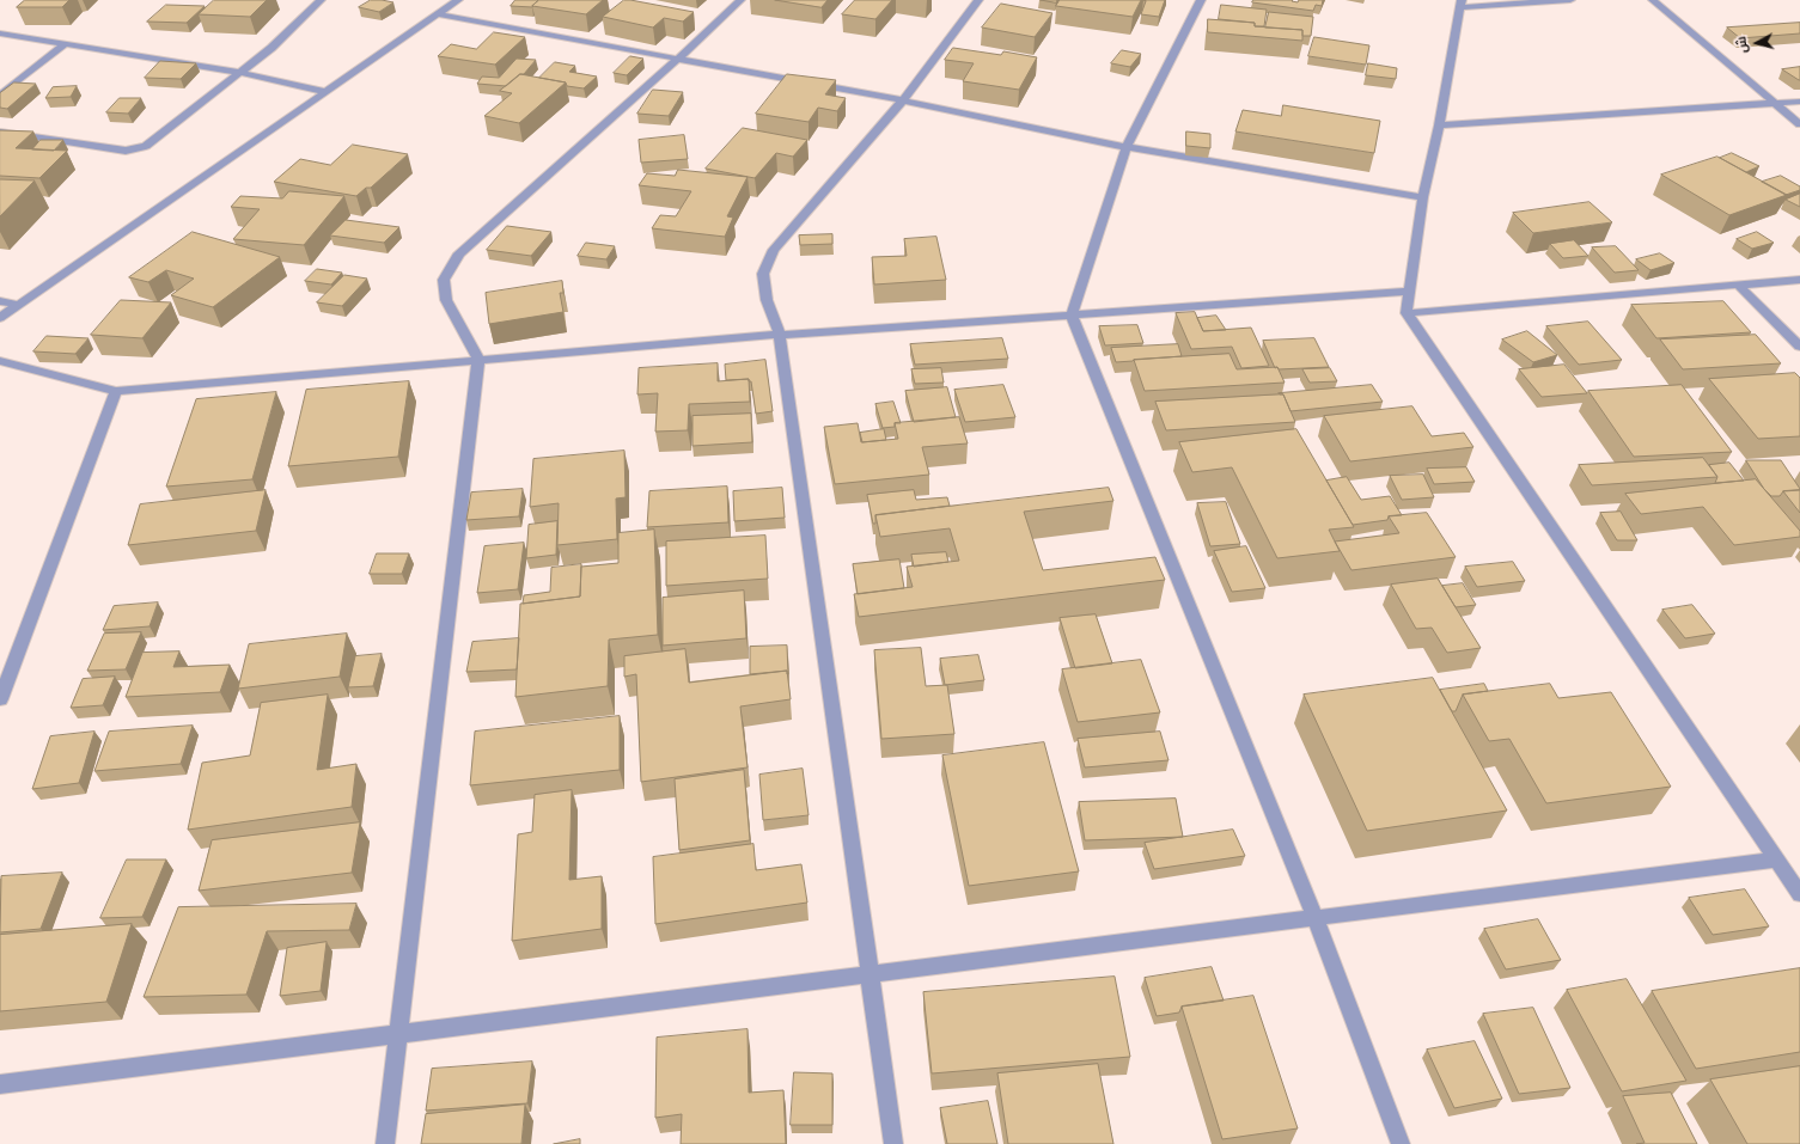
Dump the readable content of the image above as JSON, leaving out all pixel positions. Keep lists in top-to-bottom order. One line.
{"north":"left"}
